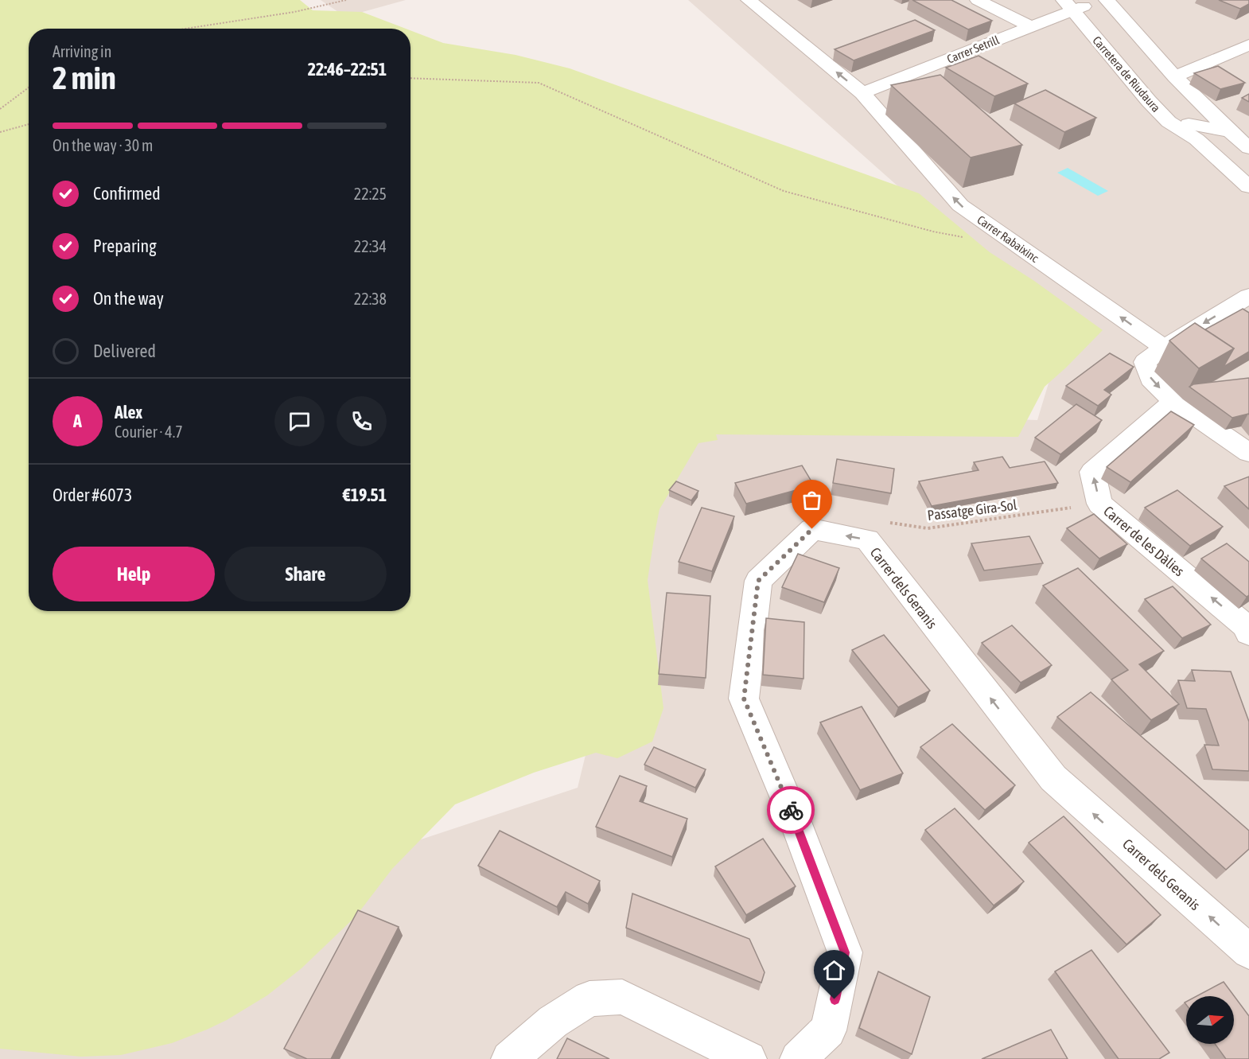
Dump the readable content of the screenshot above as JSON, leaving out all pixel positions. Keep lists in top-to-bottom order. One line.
{"streets":{"street":["Carrer Setrill","Carretera de Riudaura","Carrer Rabaixinc","Carrer de les Dàlies","Carrer dels Geranis"],"path":["Passatge Gira-Sol"]},"crossings":[["Carrer Setrill","Carretera de Riudaura"],["Carrer Setrill","Carrer Rabaixinc"],["Passatge Gira-Sol","Carrer de les Dàlies"],["Passatge Gira-Sol","Carrer dels Geranis"]],"north":"right","page":{"heading":["2 min","Arriving in","22:46–22:51"],"panel":["Alex","Courier · 4.7","Order #6073","€19.51"],"bar":"On the way · 30 m","list":[["Confirmed","22:25"],["Preparing","22:34"],["On the way","22:38"],"Delivered"],"round":"A","buttons":["Help","Share"]}}
